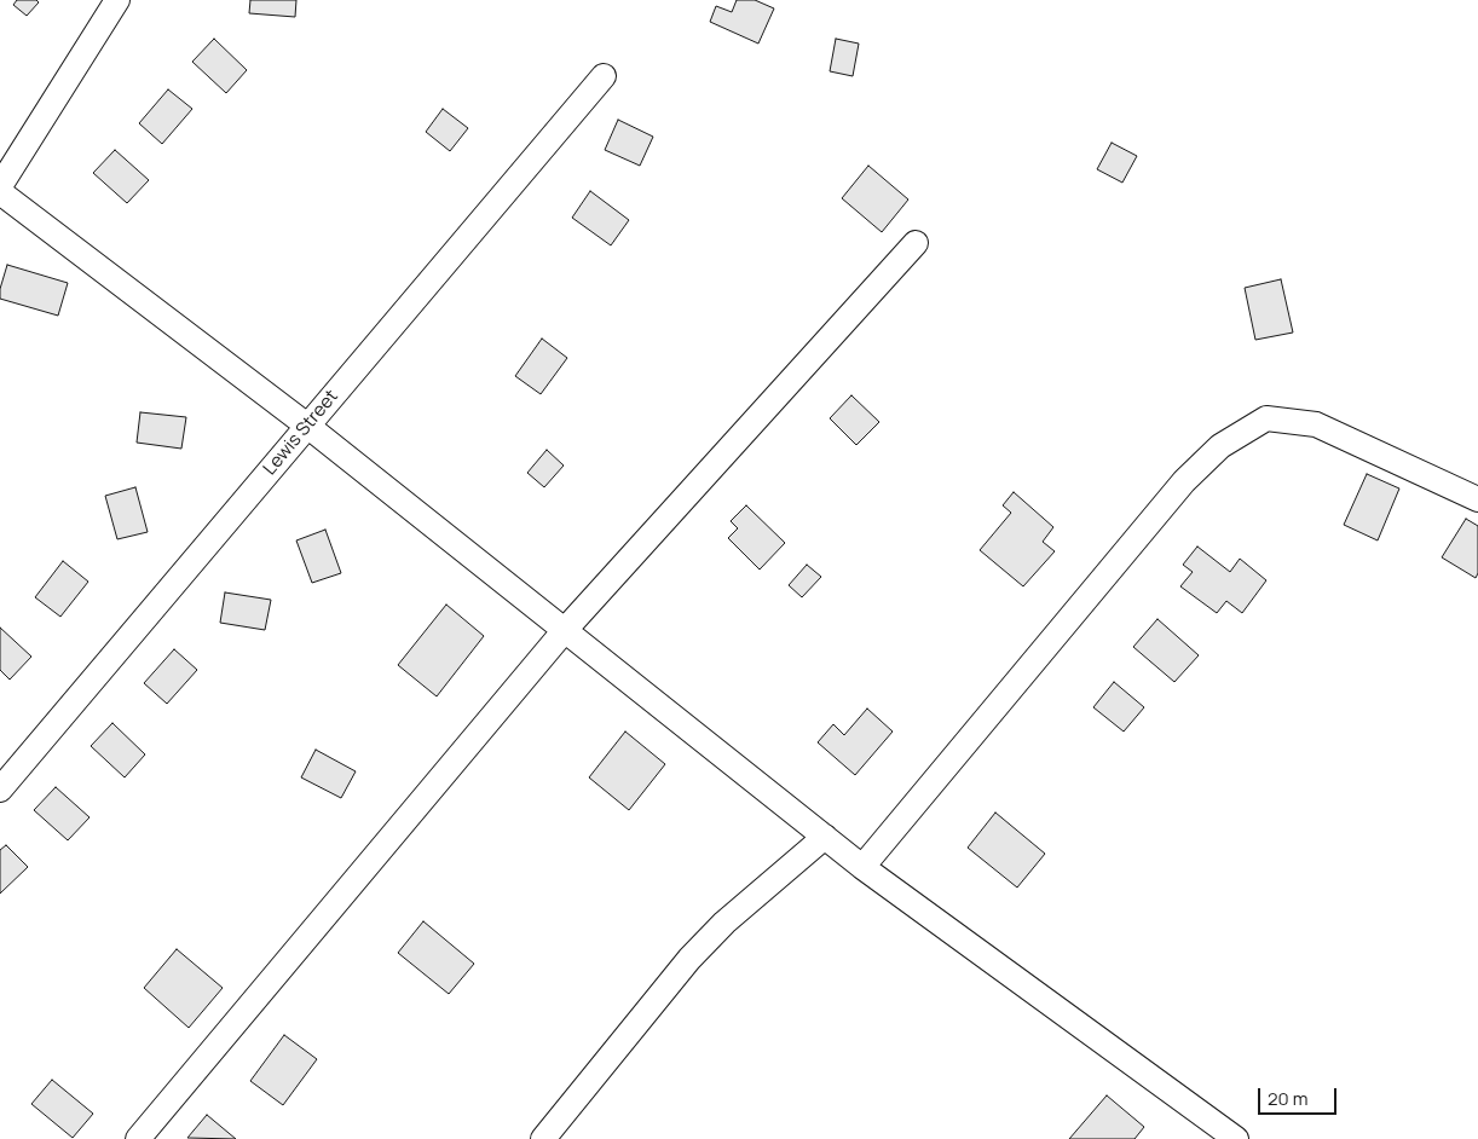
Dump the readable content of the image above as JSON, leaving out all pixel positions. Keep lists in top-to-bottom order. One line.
{"streets":{"street":["Lewis Street"]},"scale_bar":"20 m"}
